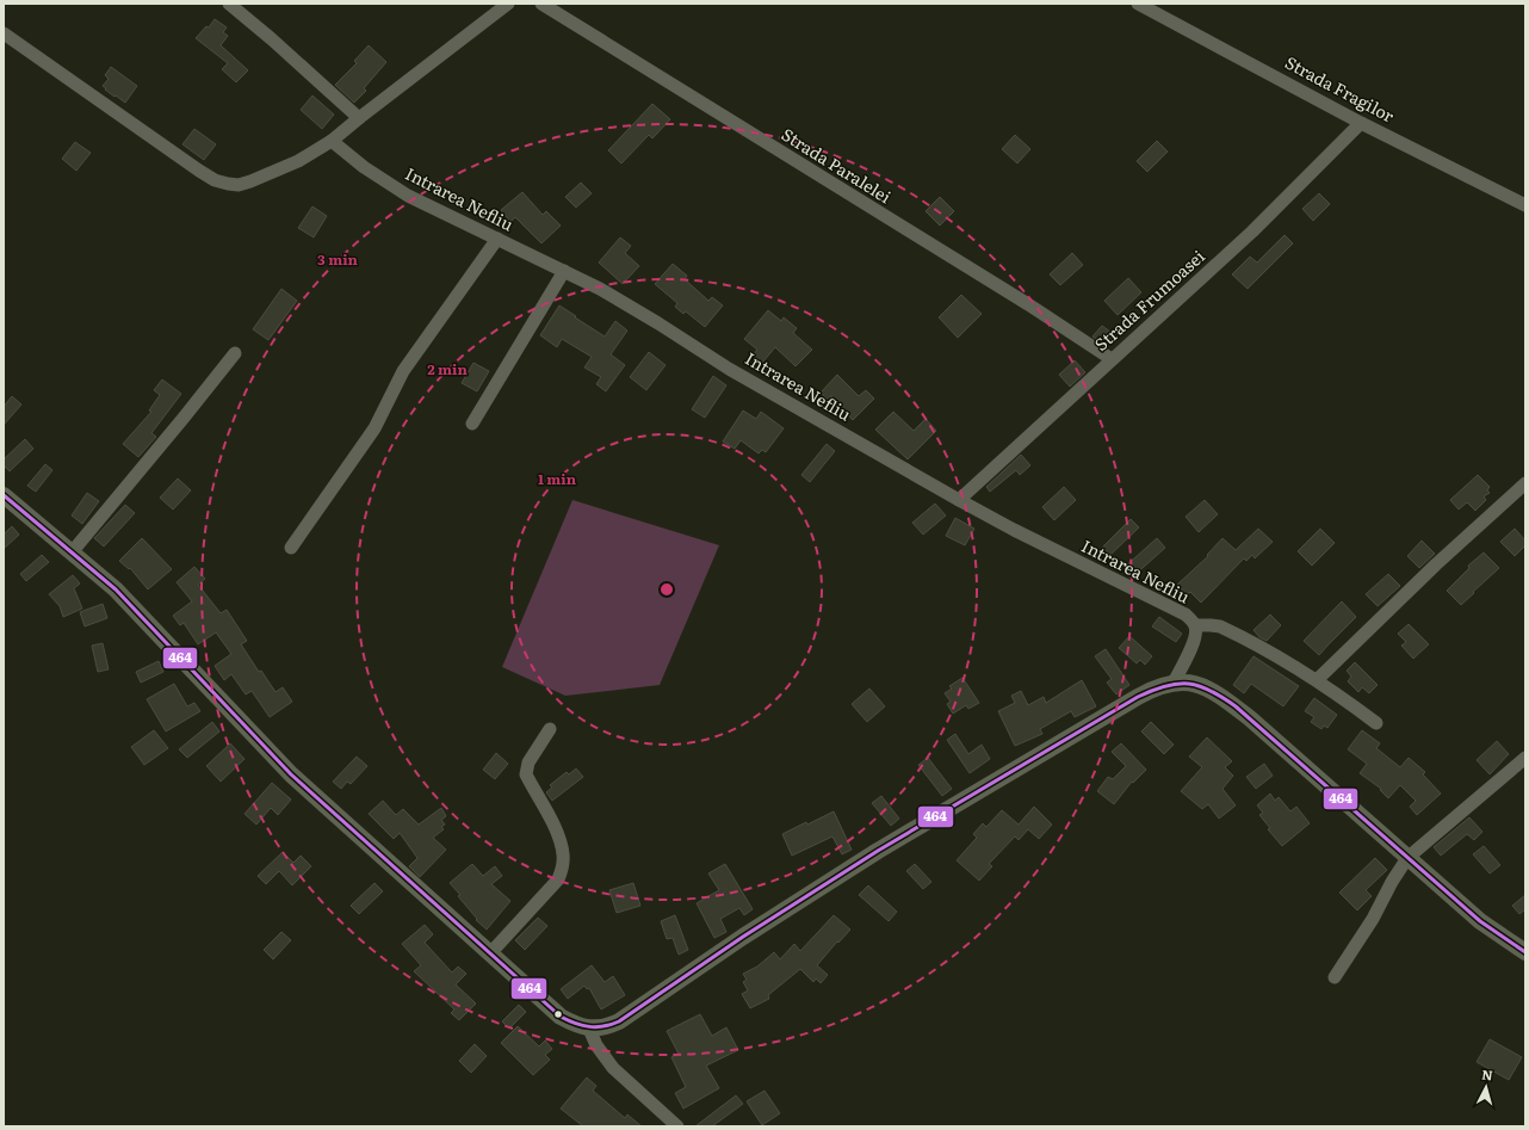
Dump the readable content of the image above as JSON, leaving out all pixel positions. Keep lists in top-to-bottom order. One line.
{"streets":{"street":["Strada Fragilor","Strada Paralelei","Intrarea Nefliu","Strada Frumoasei"]},"crossings":[["Strada Fragilor","Strada Frumoasei"],["Strada Paralelei","Strada Frumoasei"],["Intrarea Nefliu","Strada Frumoasei"]],"lines":["transit line 464"],"north":"top","rings":["3 min","2 min","1 min"]}
